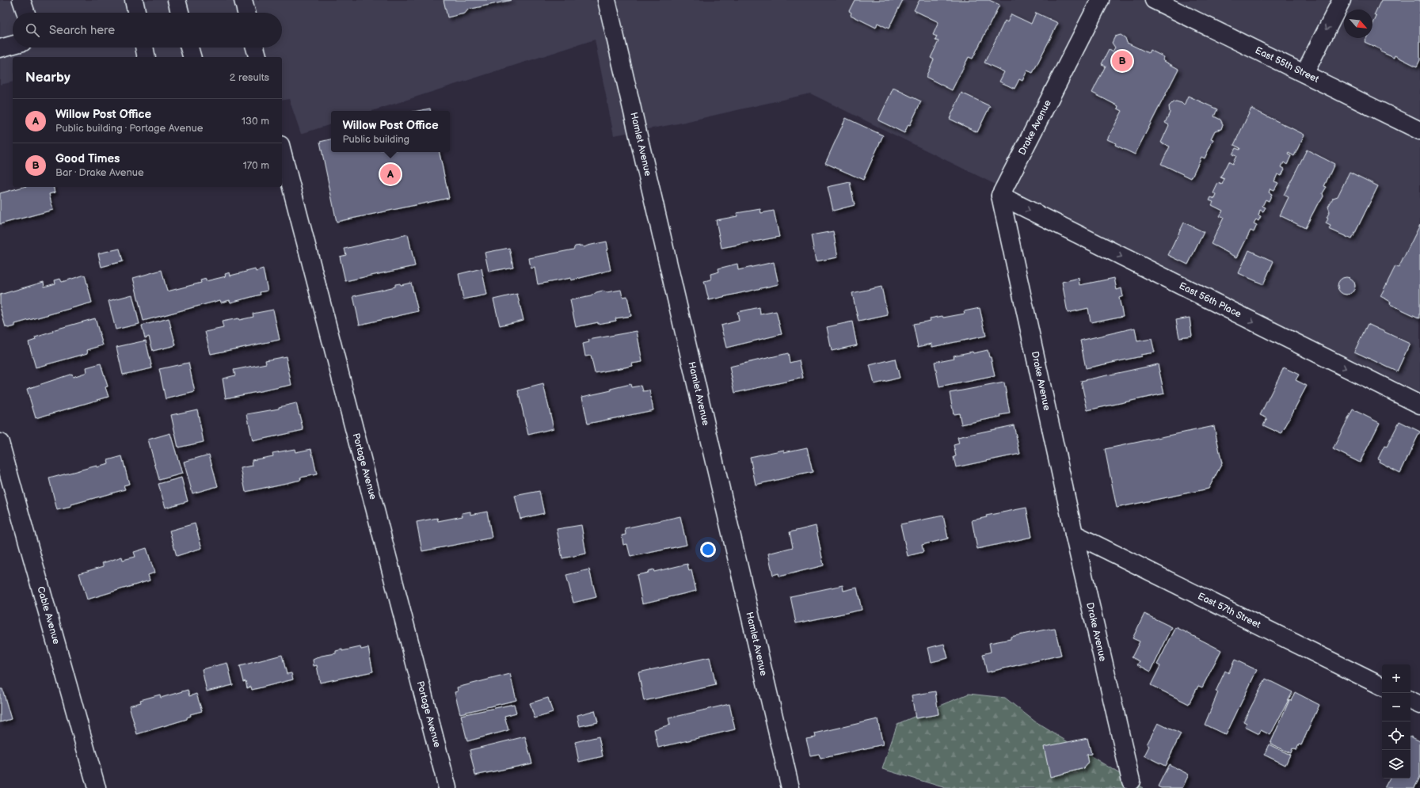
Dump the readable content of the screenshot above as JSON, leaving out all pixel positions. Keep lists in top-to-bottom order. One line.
{"streets":{"street":["East 55th Street","Drake Avenue","Hamlet Avenue","East 56th Place","Portage Avenue","East 57th Street","Cable Avenue"]},"crossings":[["Drake Avenue","East 56th Place"],["Drake Avenue","East 57th Street"]],"one_way":["East 56th Place"],"north":"bottom right","page":{"search":"Search here","pins":["B","A"],"heading":["Nearby","2 results"],"list":[{"mark":"A","name":"Willow Post Office","note":"Public building · Portage Avenue","value":"130 m"},{"mark":"B","name":"Good Times","note":"Bar · Drake Avenue","value":"170 m"}],"popup":["Willow Post Office","Public building"],"map_buttons":["+","−"]}}
